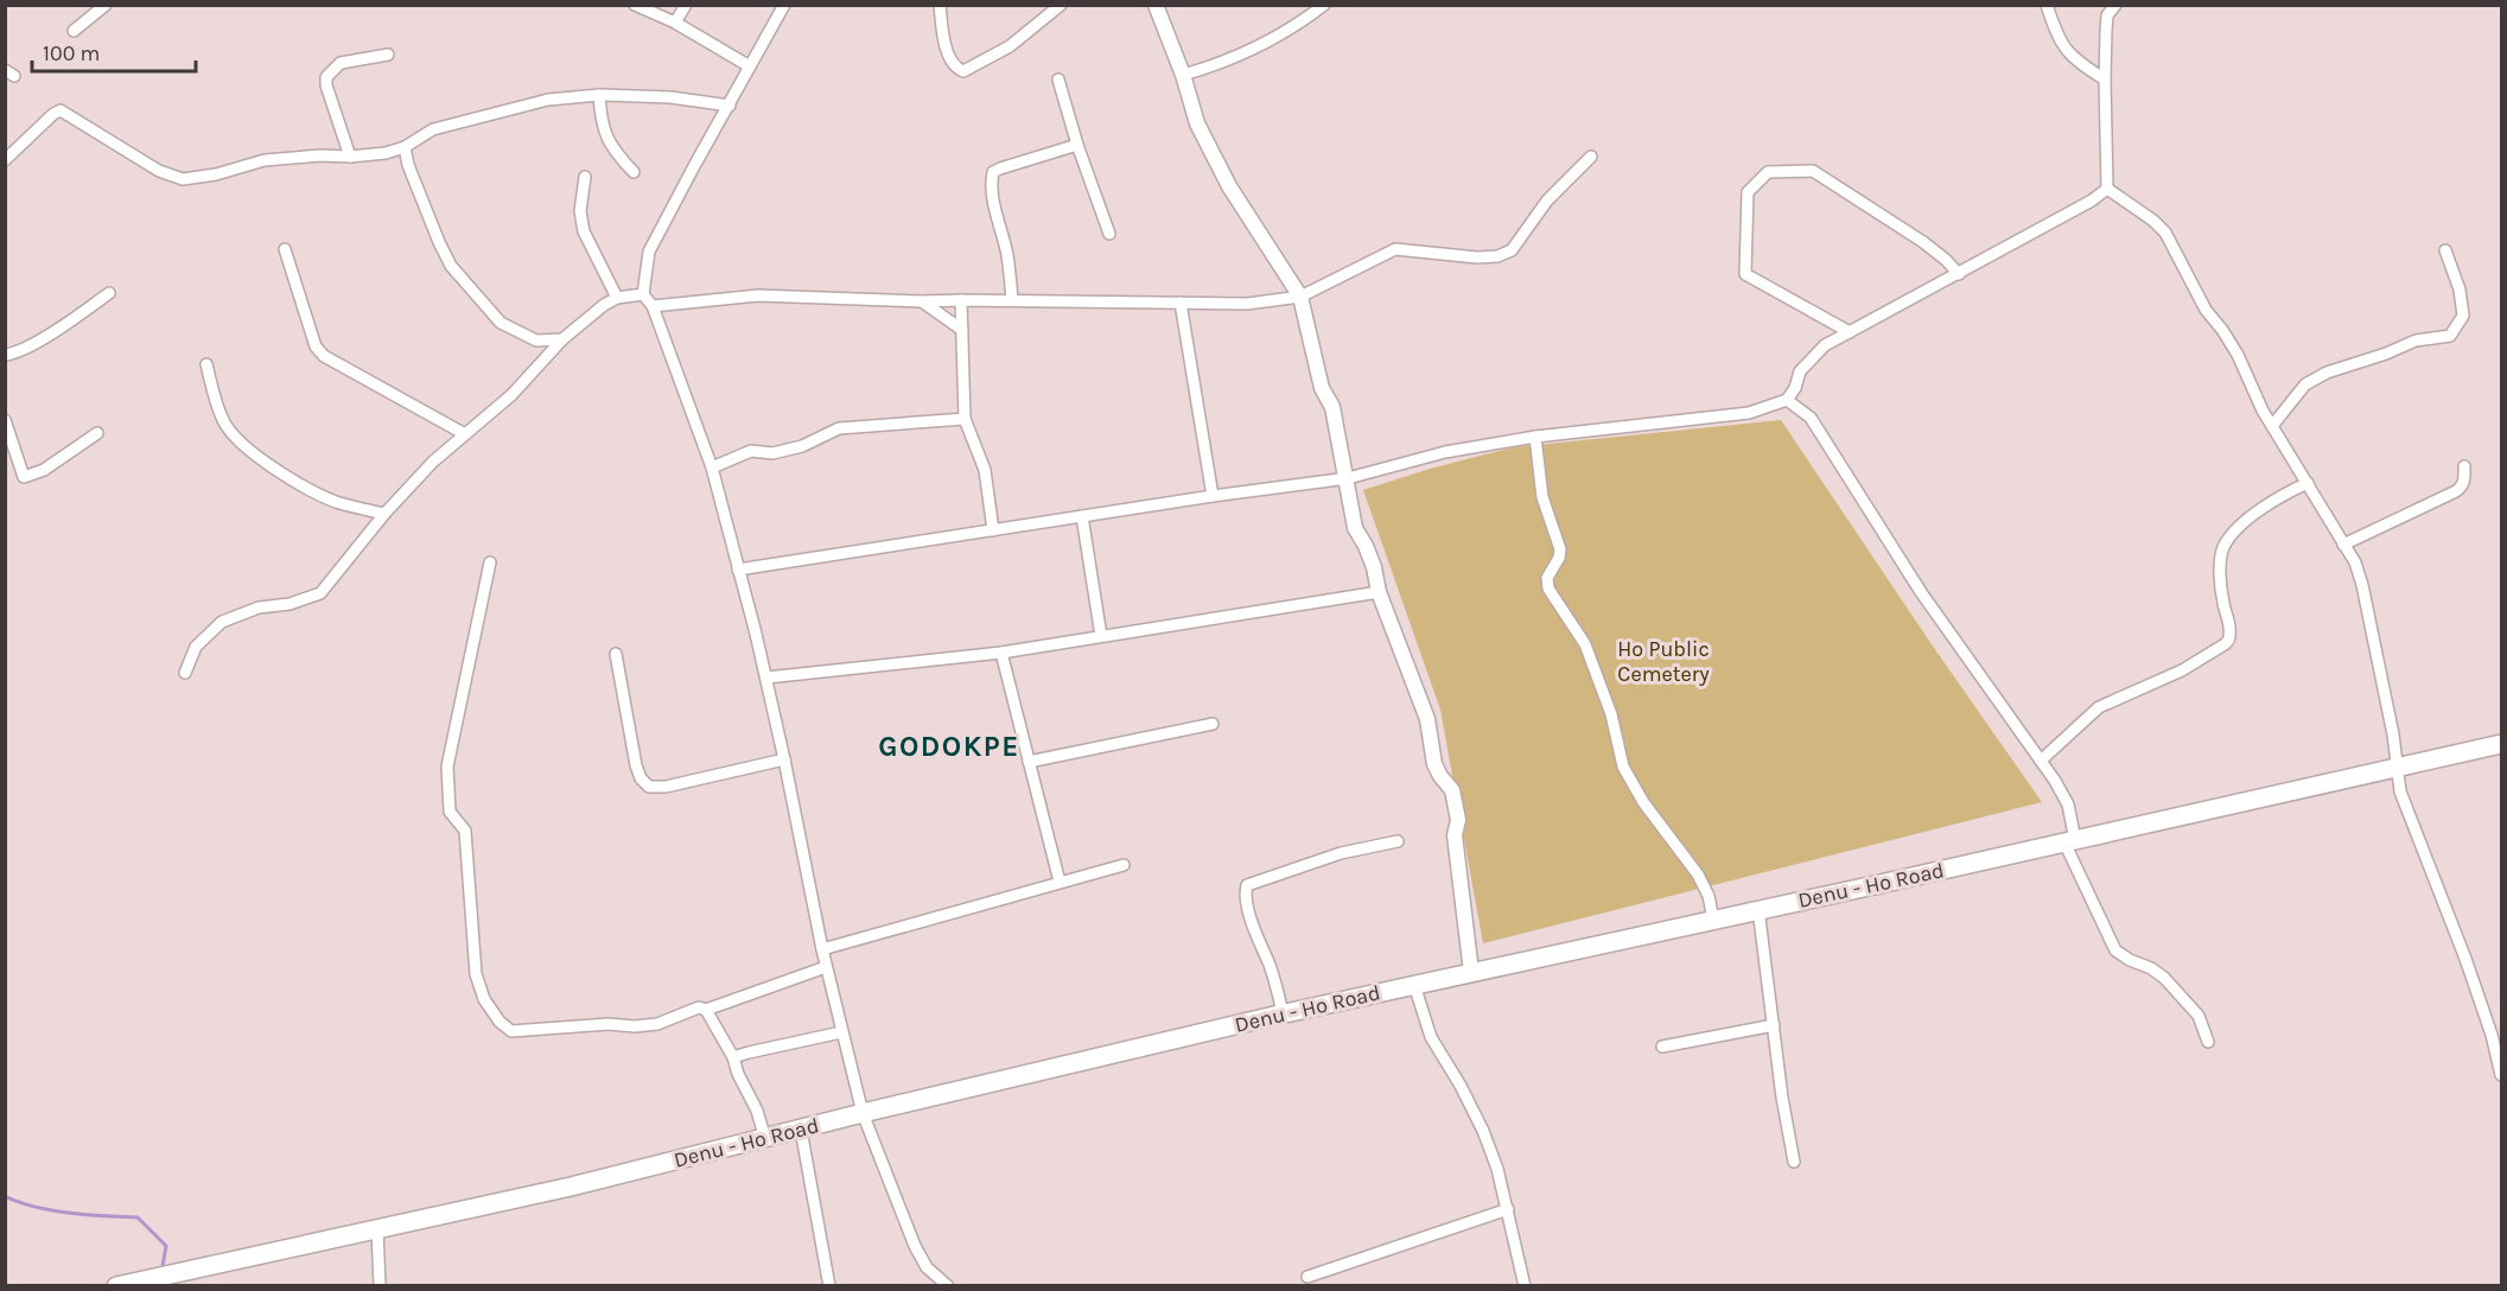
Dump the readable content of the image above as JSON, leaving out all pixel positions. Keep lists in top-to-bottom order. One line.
{"streets":{"main road":["Denu - Ho Road"]},"districts":["GODOKPE"],"parks":["Ho Public Cemetery"],"scale_bar":"100 m"}
